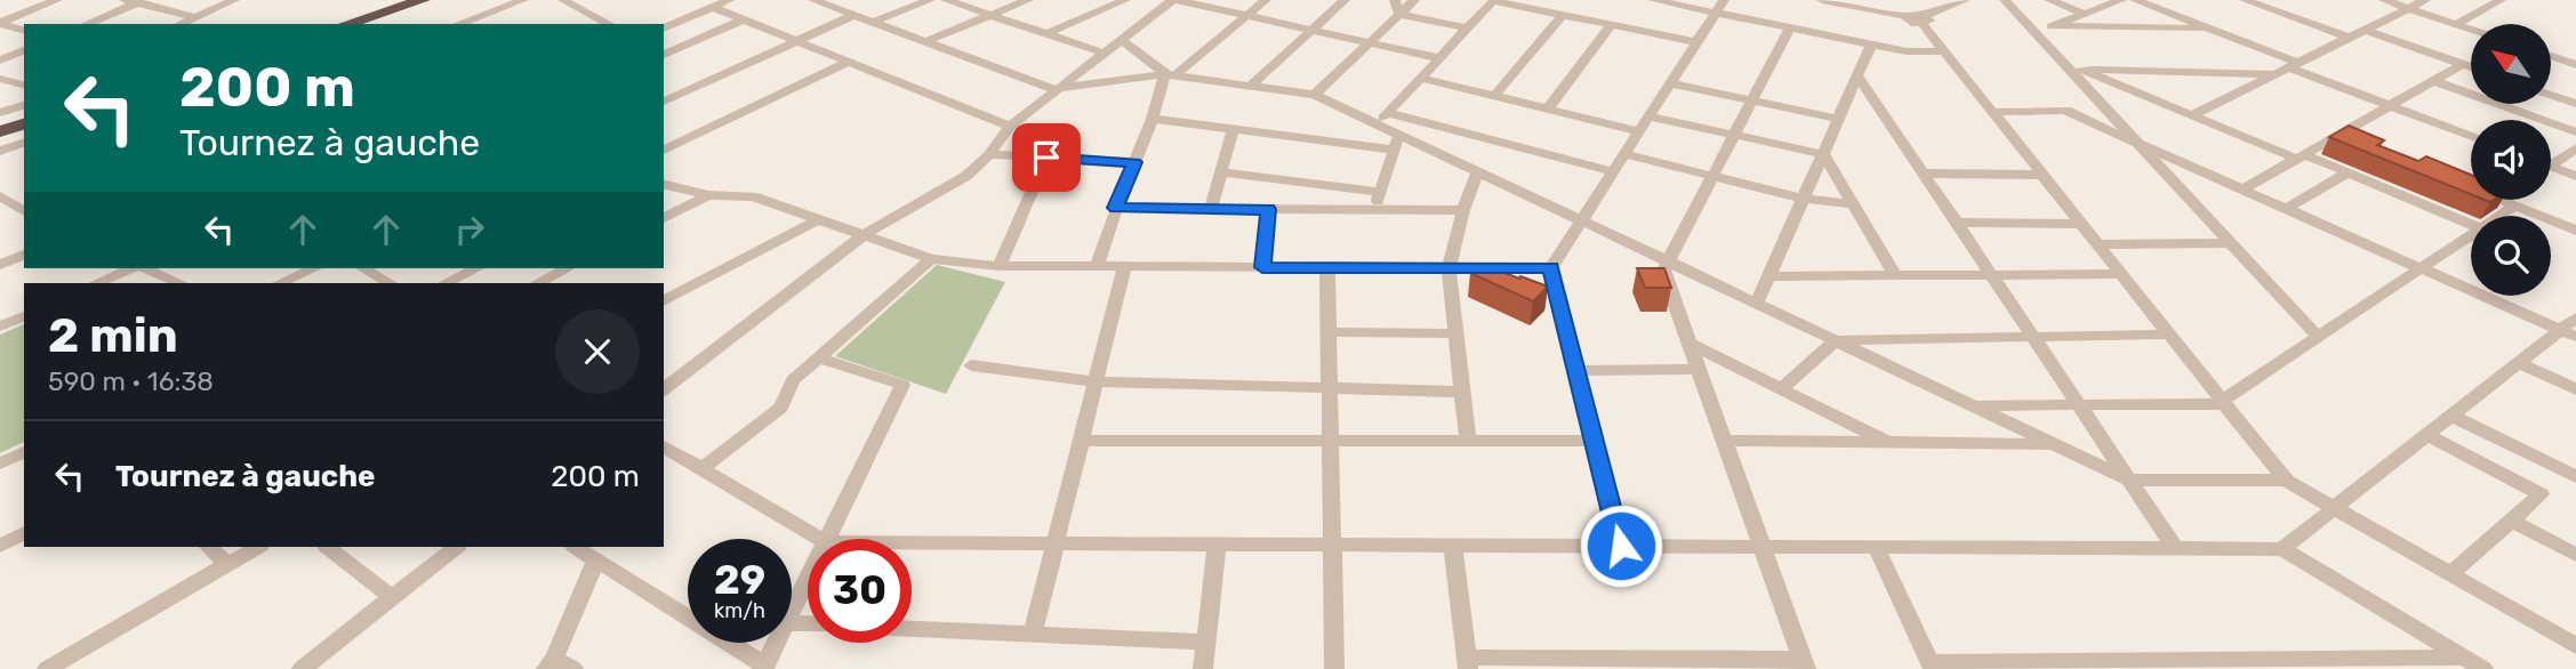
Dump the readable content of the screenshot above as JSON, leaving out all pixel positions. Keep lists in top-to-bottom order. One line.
{"north":"top left","page":{"turn":["200 m","Tournez à gauche"],"heading":["2 min","590 m · 16:38"],"list":[{"name":"Tournez à gauche","value":"200 m"}],"speed":"29 km/h","limit":"30"}}
